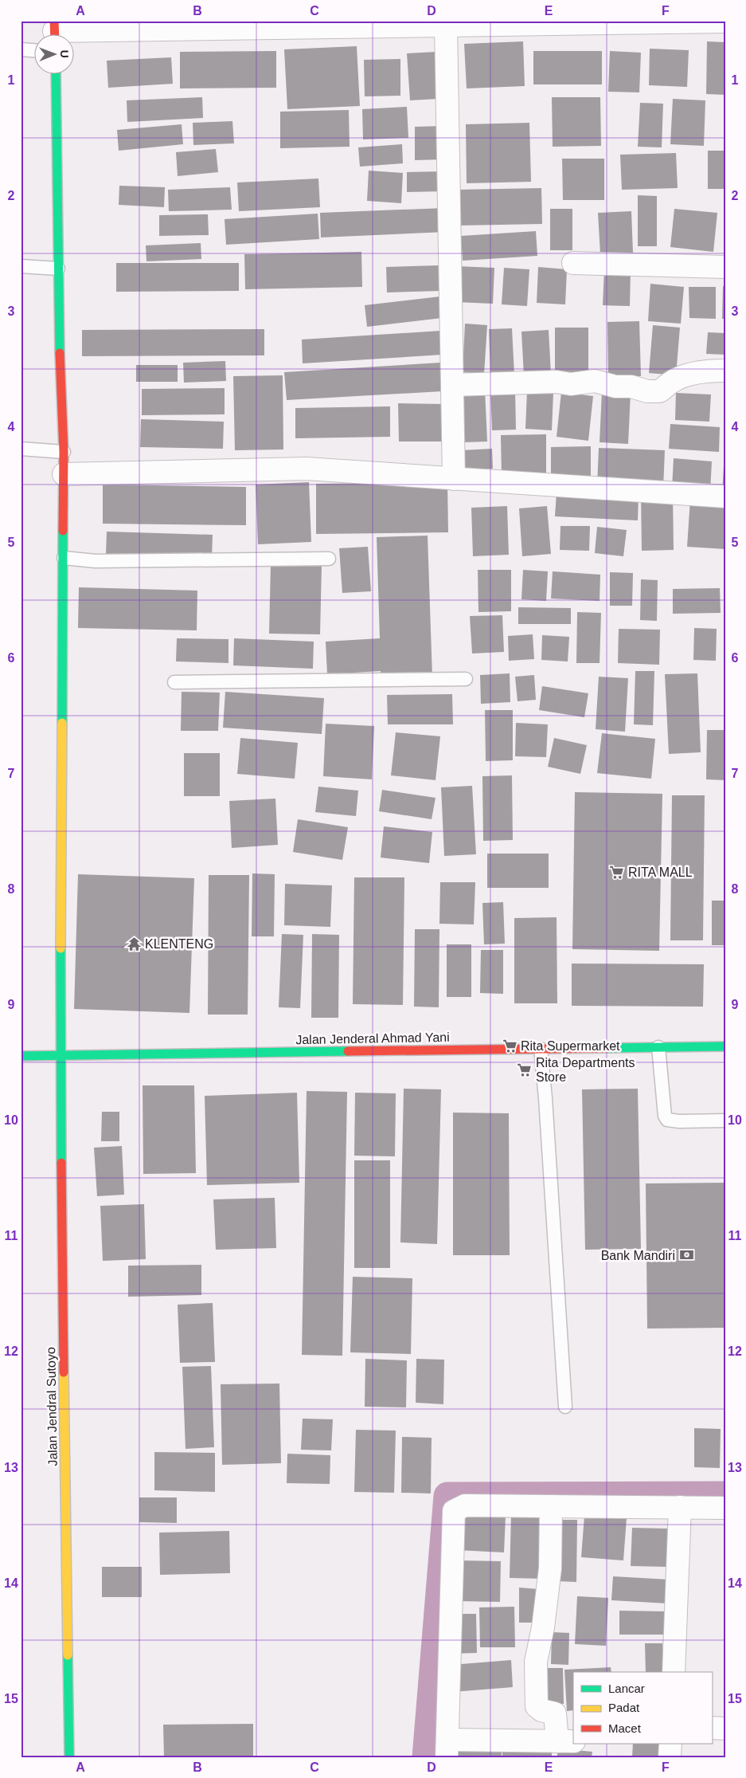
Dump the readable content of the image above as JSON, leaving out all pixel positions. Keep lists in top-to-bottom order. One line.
{"streets":{"street":["Jalan Jenderal Ahmad Yani","Jalan Jendral Sutoyo"]},"crossings":[["Jalan Jenderal Ahmad Yani","Jalan Jendral Sutoyo"]],"places":{"supermarket":["RITA MALL","Rita Supermarket","Rita Departments Store"],"temple":["KLENTENG"],"bank":["Bank Mandiri"]},"legend":["Lancar","Padat","Macet"],"north":"right","grid":{"columns":["A","B","C","D","E","F"],"rows":["1","2","3","4","5","6","7","8","9","10","11","12","13","14","15"]}}
